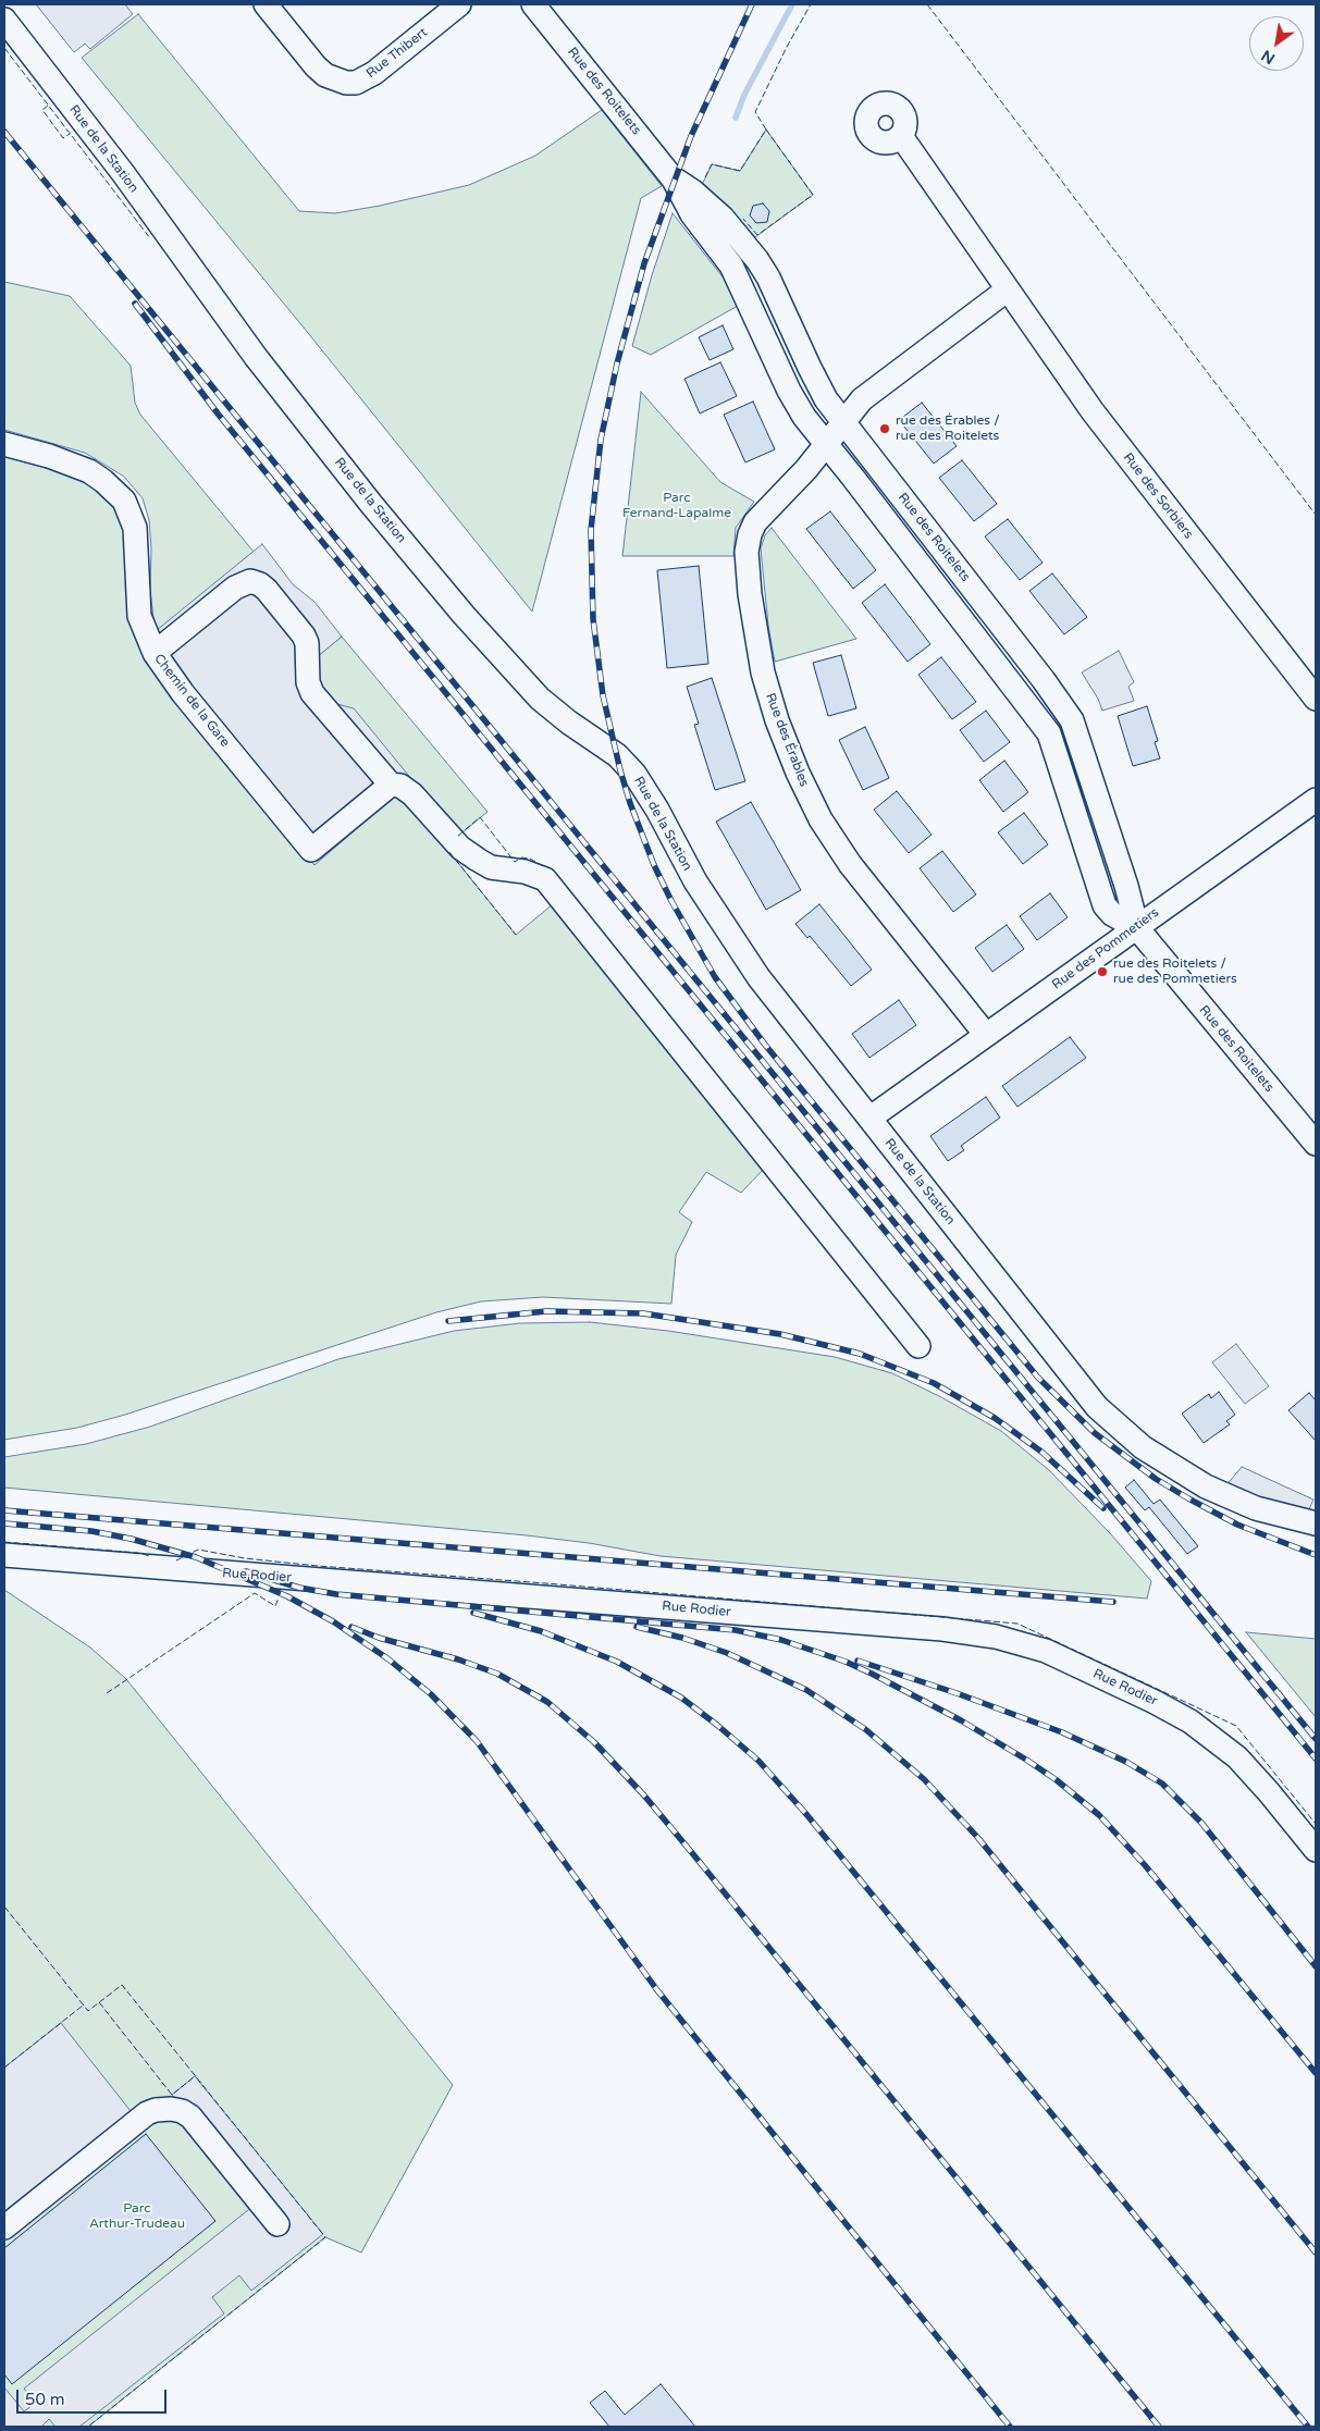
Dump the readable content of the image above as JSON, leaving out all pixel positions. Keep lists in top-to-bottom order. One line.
{"streets":{"street":["Rue Thibert","Rue des Roitelets","Rue de la Station","Rue des Sorbiers","Chemin de la Gare","Rue des Érables","Rue des Pommetiers","Rue Rodier"]},"crossings":[["Rue des Roitelets","Rue des Érables"],["Rue des Roitelets","Rue des Pommetiers"],["Rue de la Station","Rue des Pommetiers"],["Rue des Érables","Rue des Pommetiers"]],"parks":["Parc Fernand-Lapalme","Parc Arthur-Trudeau"],"places":["rue des Érables / rue des Roitelets","rue des Roitelets / rue des Pommetiers"],"scale_bar":"50 m","north":"bottom left"}
